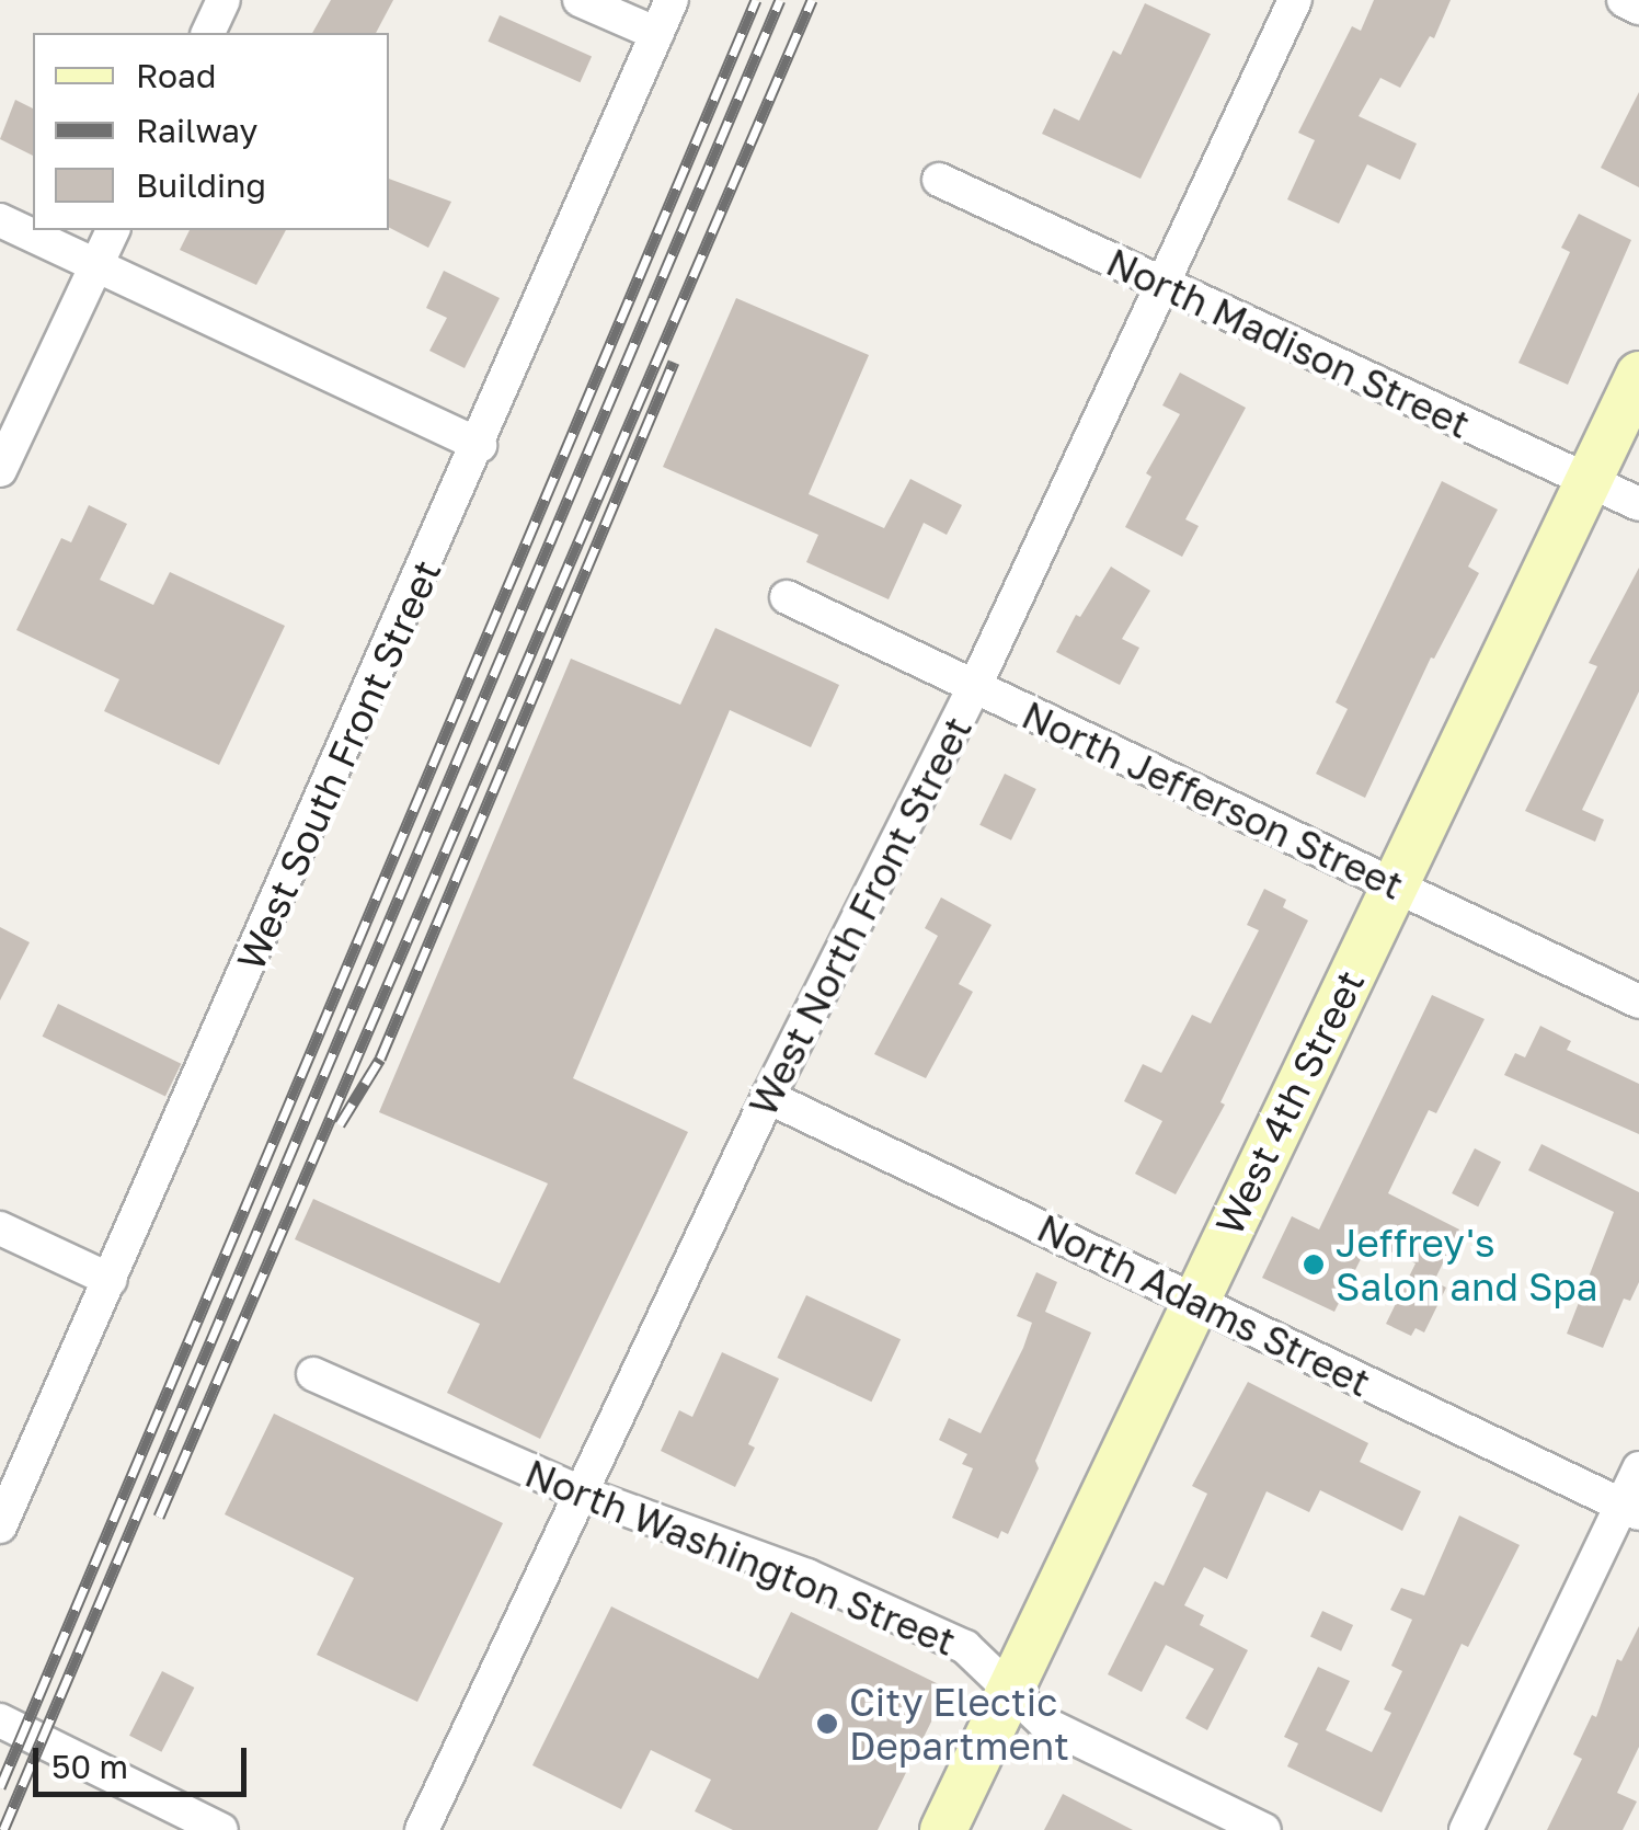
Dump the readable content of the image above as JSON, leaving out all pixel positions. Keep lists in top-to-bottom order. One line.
{"streets":{"main road":["West 4th Street"],"street":["North Madison Street","West South Front Street","North Jefferson Street","West North Front Street","North Adams Street","North Washington Street"]},"crossings":[["North Madison Street","West North Front Street"],["North Madison Street","West 4th Street"],["North Jefferson Street","West North Front Street"],["North Jefferson Street","West 4th Street"],["West North Front Street","North Adams Street"],["West North Front Street","North Washington Street"],["West 4th Street","North Adams Street"],["West 4th Street","North Washington Street"]],"places":["Jeffrey's Salon and Spa","City Electic Department"],"legend":["Road","Railway","Building"],"scale_bar":"50 m"}
